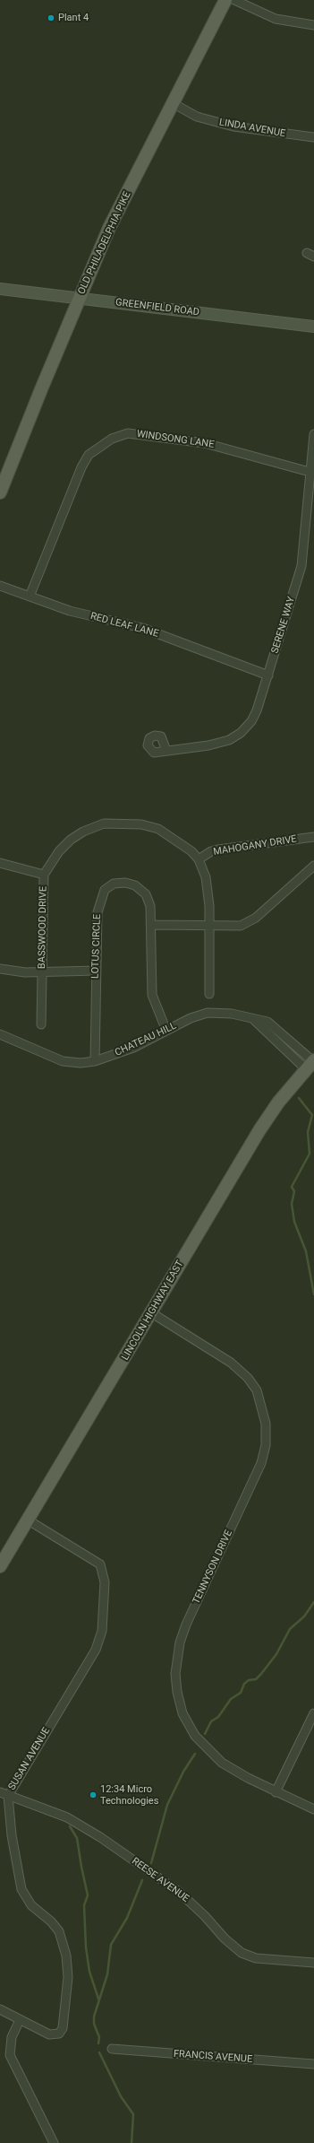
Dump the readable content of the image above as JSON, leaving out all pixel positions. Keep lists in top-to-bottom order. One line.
{"streets":{"main road":["OLD PHILADELPHIA PIKE","GREENFIELD ROAD","LINCOLN HIGHWAY EAST"],"street":["LINDA AVENUE","WINDSONG LANE","RED LEAF LANE","SERENE WAY","MAHOGANY DRIVE","BASSWOOD DRIVE","LOTUS CIRCLE","CHATEAU HILL","TENNYSON DRIVE","SUSAN AVENUE","REESE AVENUE","FRANCIS AVENUE"]},"crossings":[["LINDA AVENUE","OLD PHILADELPHIA PIKE"],["OLD PHILADELPHIA PIKE","GREENFIELD ROAD"],["WINDSONG LANE","RED LEAF LANE"],["WINDSONG LANE","SERENE WAY"],["RED LEAF LANE","SERENE WAY"],["MAHOGANY DRIVE","BASSWOOD DRIVE"],["LOTUS CIRCLE","CHATEAU HILL"],["CHATEAU HILL","LINCOLN HIGHWAY EAST"],["LINCOLN HIGHWAY EAST","TENNYSON DRIVE"],["LINCOLN HIGHWAY EAST","SUSAN AVENUE"],["SUSAN AVENUE","REESE AVENUE"]],"places":["Plant 4","12:34 Micro Technologies"]}
